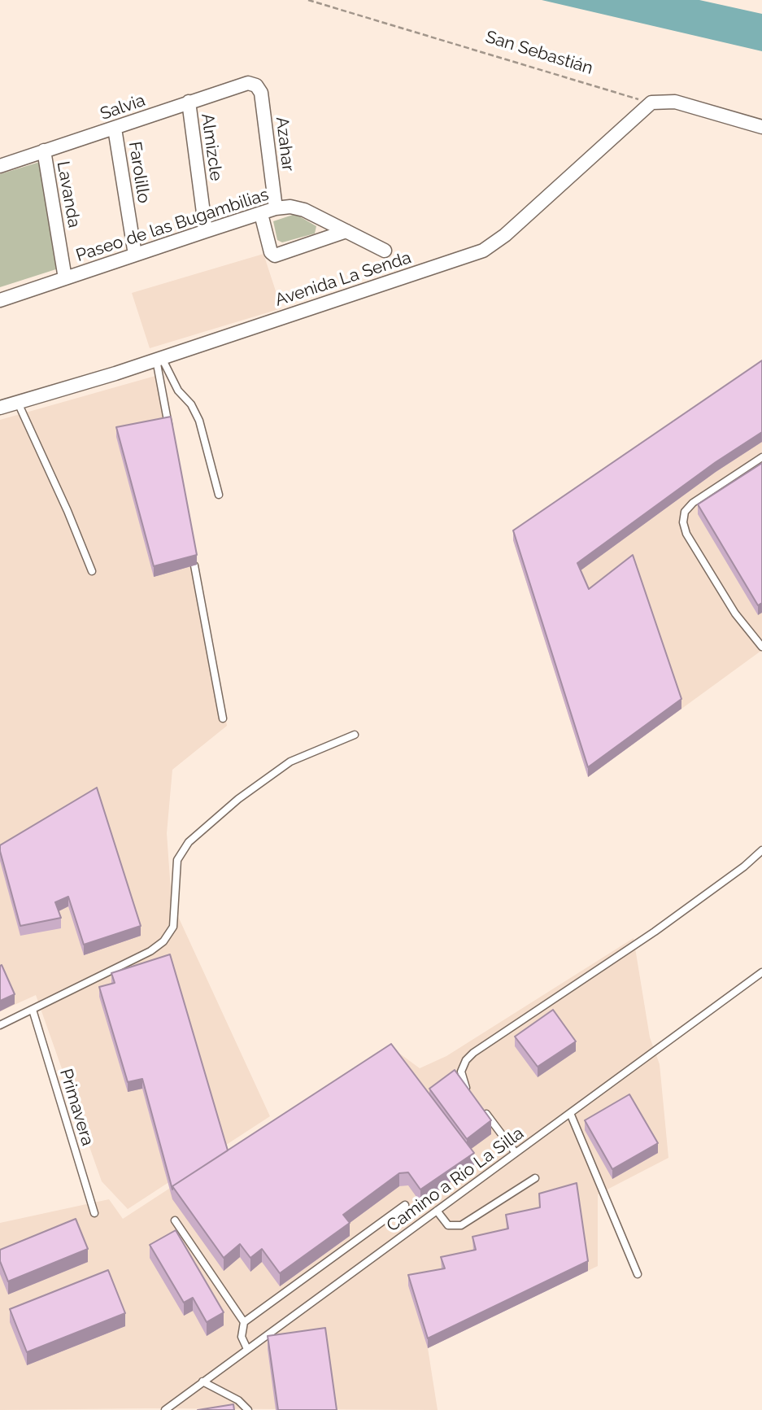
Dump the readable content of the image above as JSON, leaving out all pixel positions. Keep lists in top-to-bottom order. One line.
{"streets":{"street":["Salvia","Azahar","Almizcle","Farolillo","Lavanda","Paseo de las Bugambilias","Avenida La Senda"],"lane":["Primavera","Camino a Río La Silla"],"path":["San Sebastián"]},"crossings":[["San Sebastián","Avenida La Senda"],["Salvia","Azahar"],["Salvia","Almizcle"],["Salvia","Farolillo"],["Salvia","Lavanda"],["Azahar","Paseo de las Bugambilias"],["Almizcle","Paseo de las Bugambilias"],["Farolillo","Paseo de las Bugambilias"],["Lavanda","Paseo de las Bugambilias"]]}
